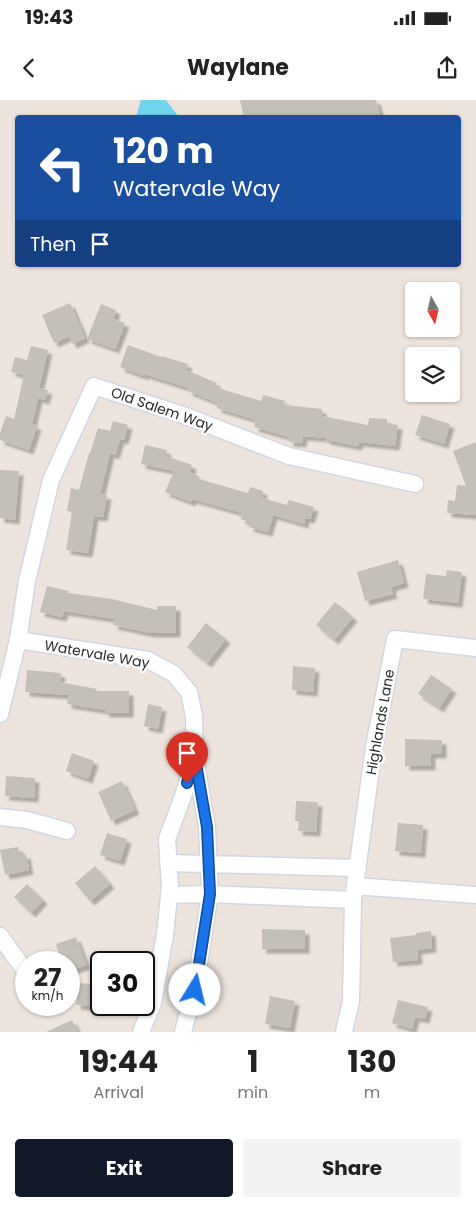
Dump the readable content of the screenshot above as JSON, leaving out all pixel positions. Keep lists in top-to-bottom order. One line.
{"streets":{"street":["Old Salem Way","Watervale Way","Highlands Lane"]},"crossings":[["Old Salem Way","Watervale Way"]],"north":"bottom","page":{"status":"19:43","header":"Waylane","turn":["120 m","Watervale Way"],"then":"Then","speed":"27 km/h","limit":"30","eta":["19:44","Arrival","1","min","130","m"],"buttons":["Exit","Share"]}}
